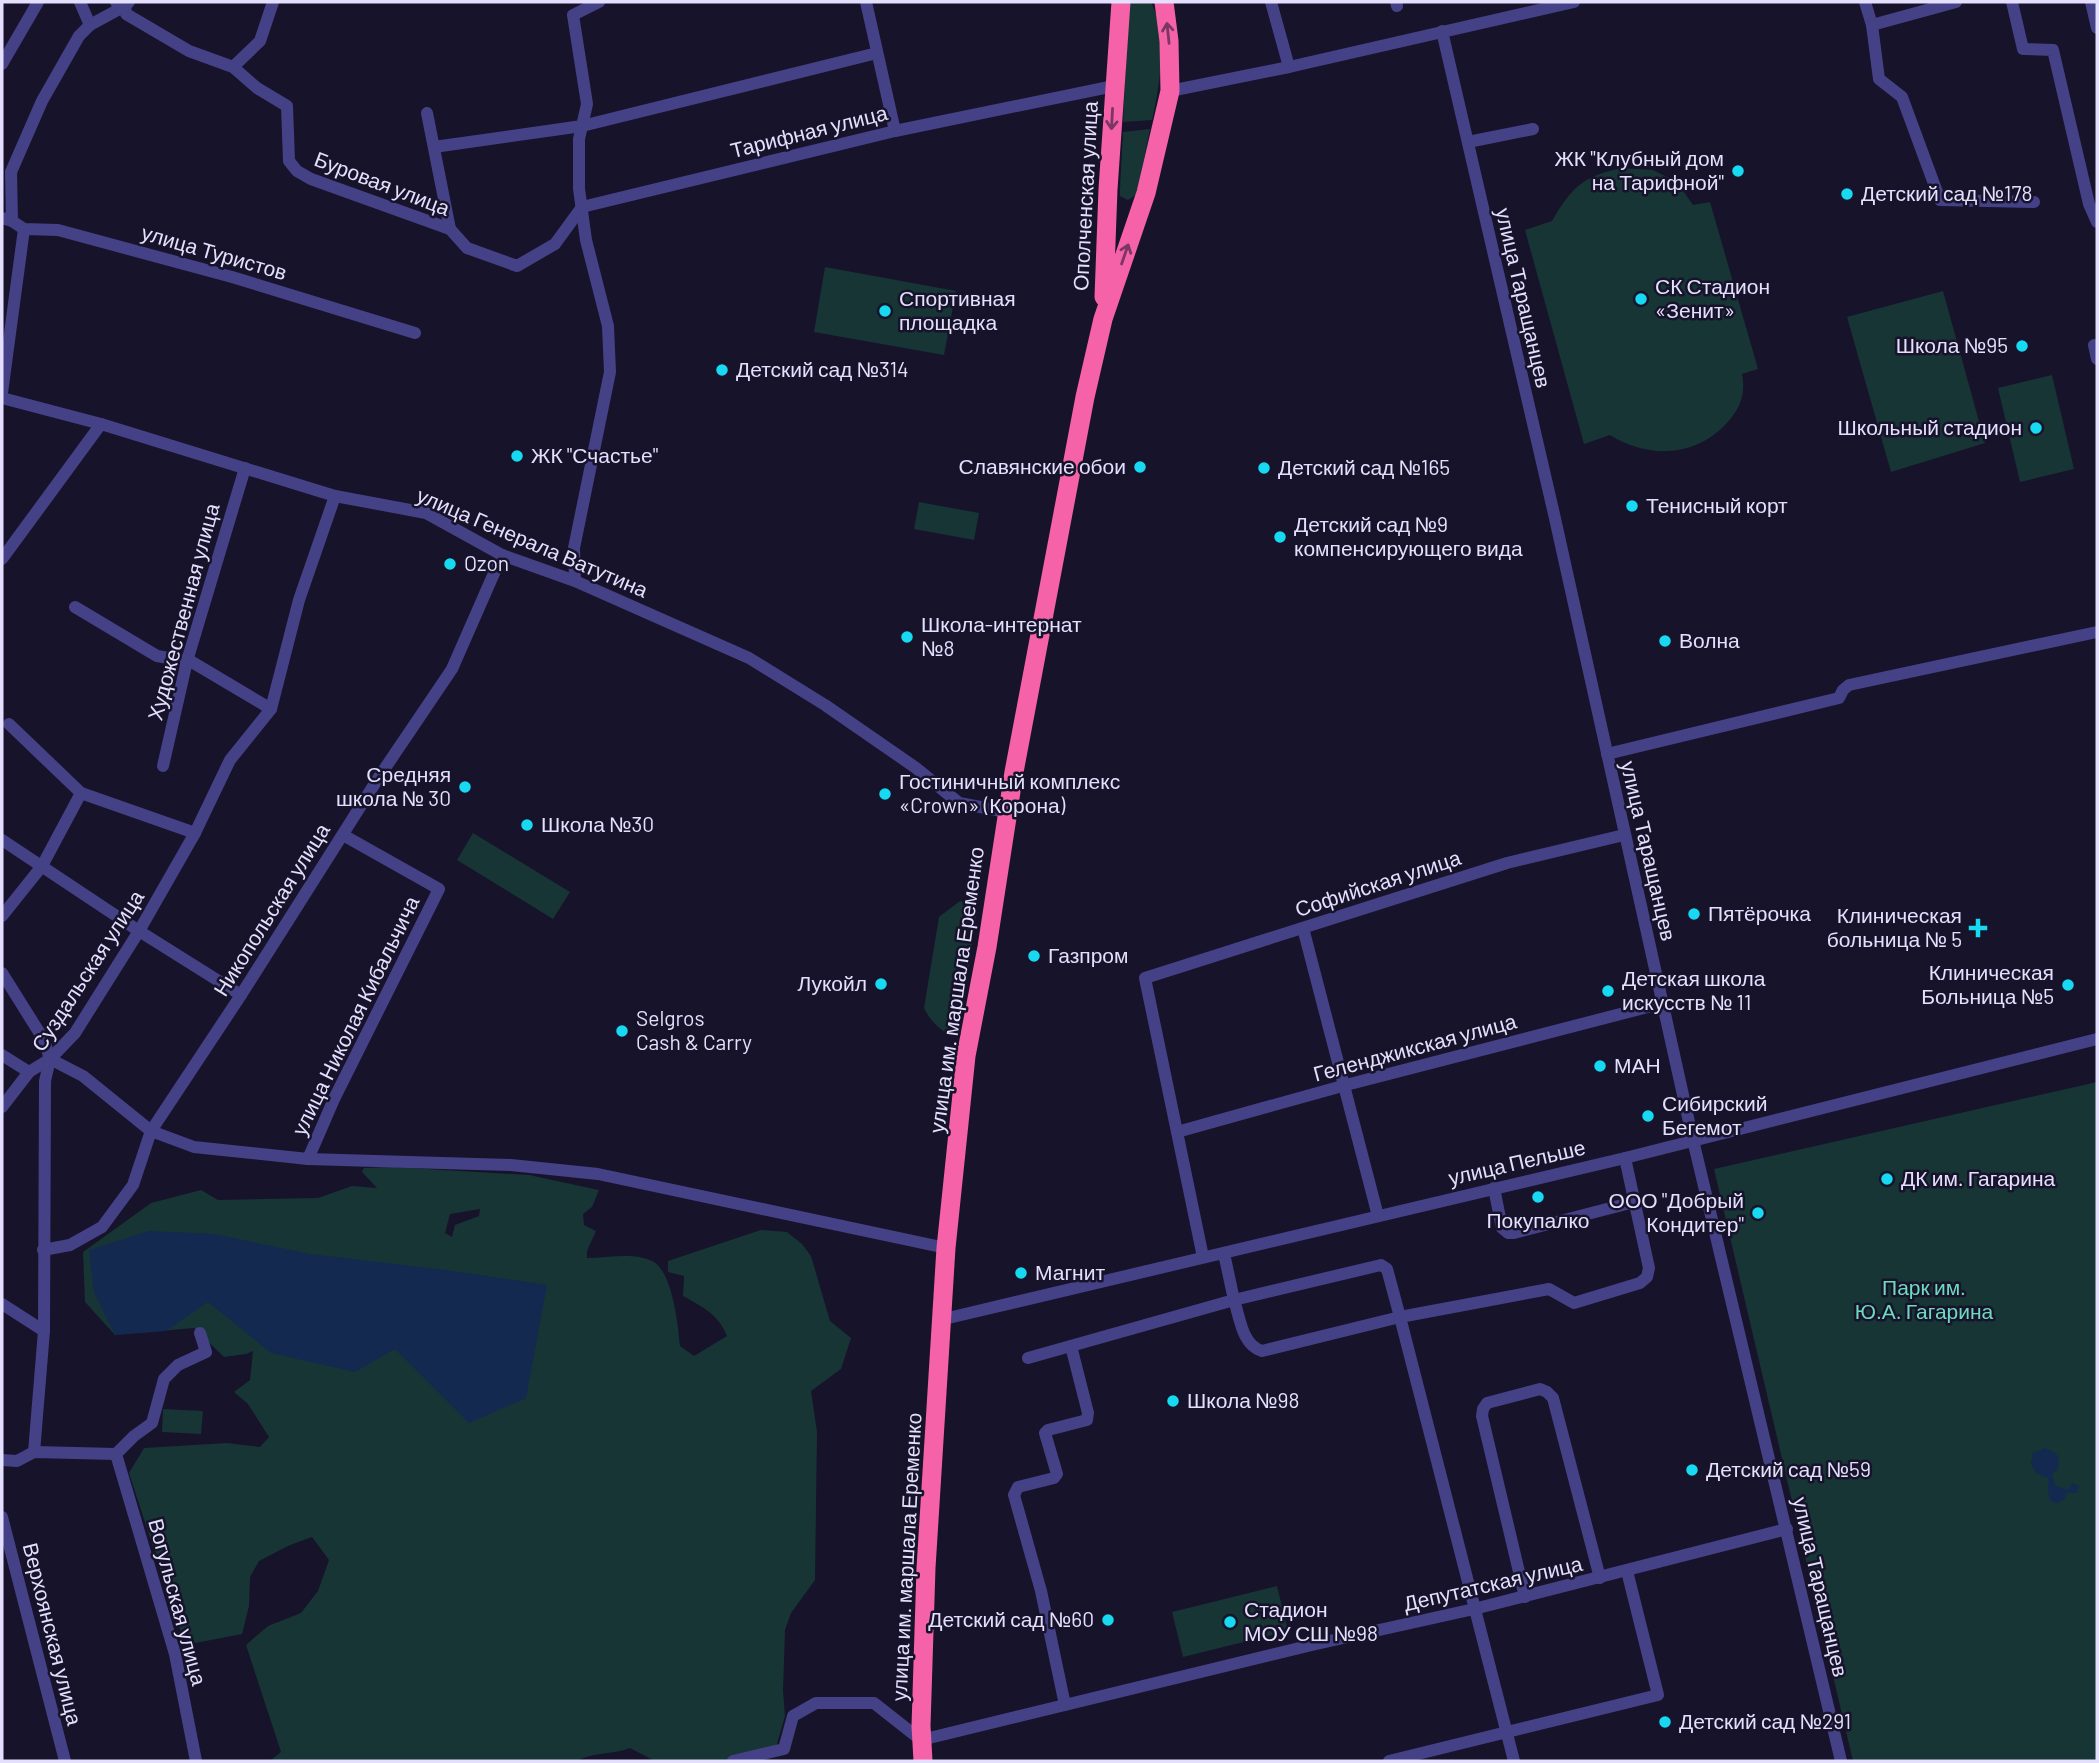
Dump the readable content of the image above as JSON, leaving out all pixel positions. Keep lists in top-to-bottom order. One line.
{"streets":{"highway":["Ополченская улица","улица им. маршала Еременко"],"street":["Тарифная улица","Буровая улица","улица Туристов","улица Таращанцев","улица Генерала Ватутина","Художественная улица","Софийская улица","Никопольская улица","Суздальская улица","улица Николая Кибальчича","Геленджикская улица","улица Пельше","Депутатская улица","Вогульская улица","Верхоянская улица"]},"crossings":[["Тарифная улица","Буровая улица"],["Тарифная улица","Ополченская улица"],["Ополченская улица","улица им. маршала Еременко"],["улица Таращанцев","Софийская улица"],["улица Таращанцев","Геленджикская улица"],["улица Таращанцев","улица Пельше"],["улица Таращанцев","Депутатская улица"],["улица Генерала Ватутина","Художественная улица"],["улица Генерала Ватутина","Никопольская улица"],["улица Генерала Ватутина","улица им. маршала Еременко"],["Софийская улица","Геленджикская улица"],["Никопольская улица","Суздальская улица"],["Никопольская улица","улица Николая Кибальчича"],["улица им. маршала Еременко","улица Пельше"],["улица им. маршала Еременко","Депутатская улица"]],"parks":["Парк им. Ю.А. Гагарина"],"places":{"other":["ЖК \"Клубный дом на Тарифной\"","Детский сад №178","СК Стадион «Зенит»","Спортивная площадка","Школа №95","Детский сад №314","Школьный стадион","ЖК \"Счастье\"","Славянские обои","Детский сад №165","Тенисный корт","Детский сад №9 компенсирующего вида","Ozon","Школа-интернат №8","Волна","Средняя школа № 30","Гостиничный комплекс «Crown» (Корона)","Школа №30","Пятёрочка","Газпром","Лукойл","Клиническая Больница №5","Детская школа искусств № 11","Selgros Cash & Carry","МАН","Сибирский Бегемот","ДК им. Гагарина","Покупалко","ООО \"Добрый Кондитер\"","Магнит","Школа №98","Детский сад №59","Детский сад №60","Стадион МОУ СШ №98","Детский сад №291"],"health":["Клиническая больница № 5"]}}
